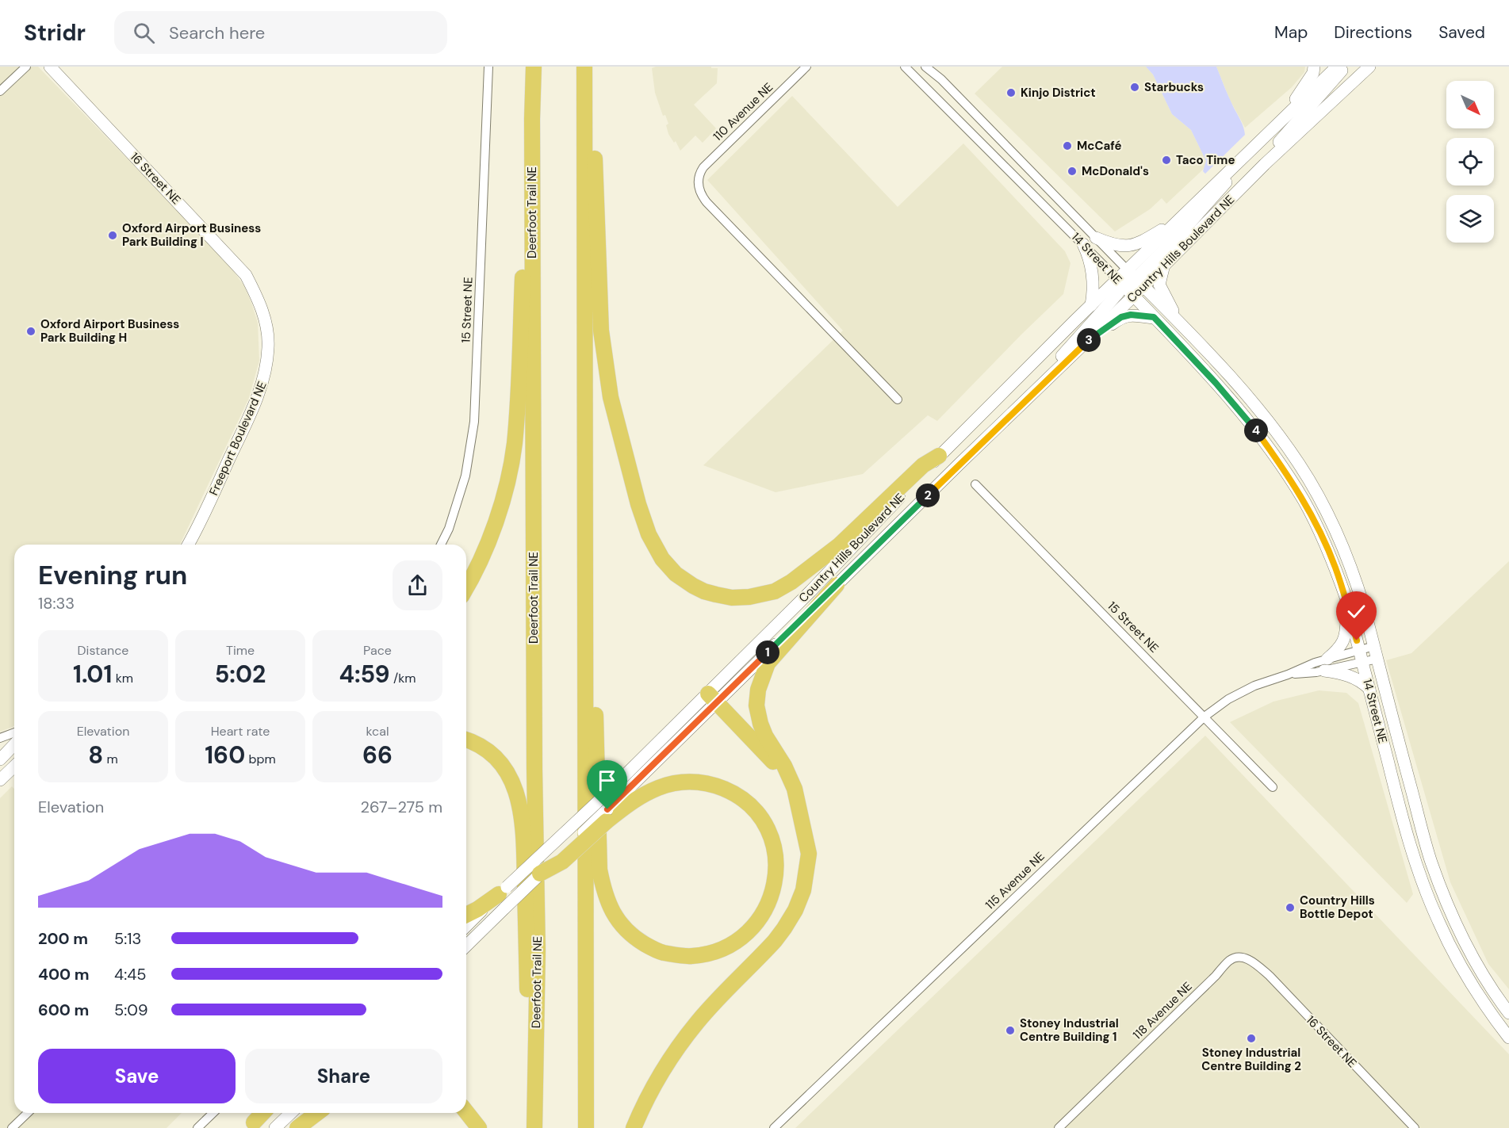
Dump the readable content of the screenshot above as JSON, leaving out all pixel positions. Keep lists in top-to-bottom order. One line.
{"streets":{"highway":["Deerfoot Trail NE"],"main road":["16 Street NE","Country Hills Boulevard NE","14 Street NE","Freeport Boulevard NE"],"street":["110 Avenue NE","15 Street NE","115 Avenue NE","118 Avenue NE"]},"crossings":[["16 Street NE","Freeport Boulevard NE"],["16 Street NE","118 Avenue NE"],["Country Hills Boulevard NE","14 Street NE"],["14 Street NE","115 Avenue NE"],["15 Street NE","115 Avenue NE"]],"places":["Starbucks","Kinjo District","McCafé","Taco Time","McDonald's","Oxford Airport Business Park Building I","Oxford Airport Business Park Building H","Country Hills Bottle Depot","Stoney Industrial Centre Building 1","Stoney Industrial Centre Building 2"],"north":"bottom right","page":{"header":"Stridr","search":"Search here","nav":["Map","Directions","Saved"],"pins":["3","4","2","1"],"heading":["Evening run","18:33"],"stats":[["Distance","1.01 km"],["Time","5:02"],["Pace","4:59 /km"],["Elevation","8 m"],["Heart rate","160 bpm"],["kcal","66"]],"chart":["Elevation","267–275 m"],"list":[{"name":"200 m","note":"5:13"},{"name":"400 m","note":"4:45"},{"name":"600 m","note":"5:09"}],"buttons":["Save","Share"]}}
